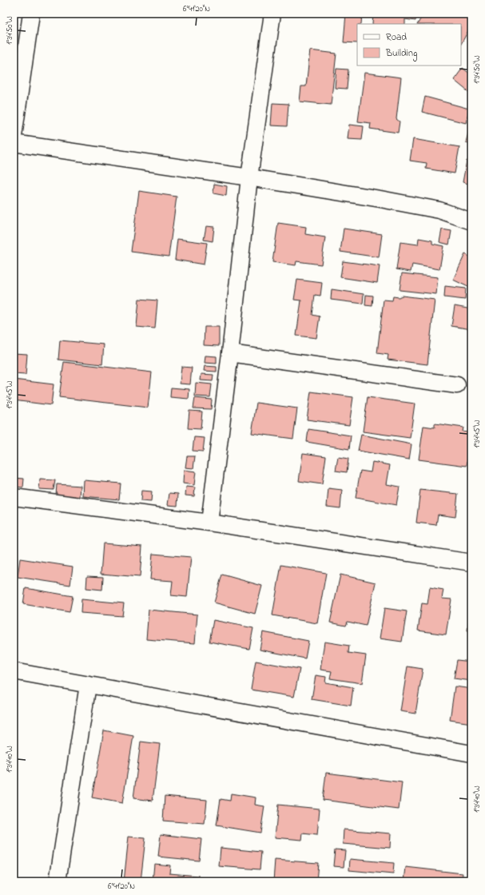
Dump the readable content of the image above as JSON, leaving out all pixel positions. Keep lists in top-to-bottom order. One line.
{"legend":["Road","Building"],"coordinates":["6°41'20\"N","1°34'50\"W","1°34'45\"W","1°34'40\"W"]}
